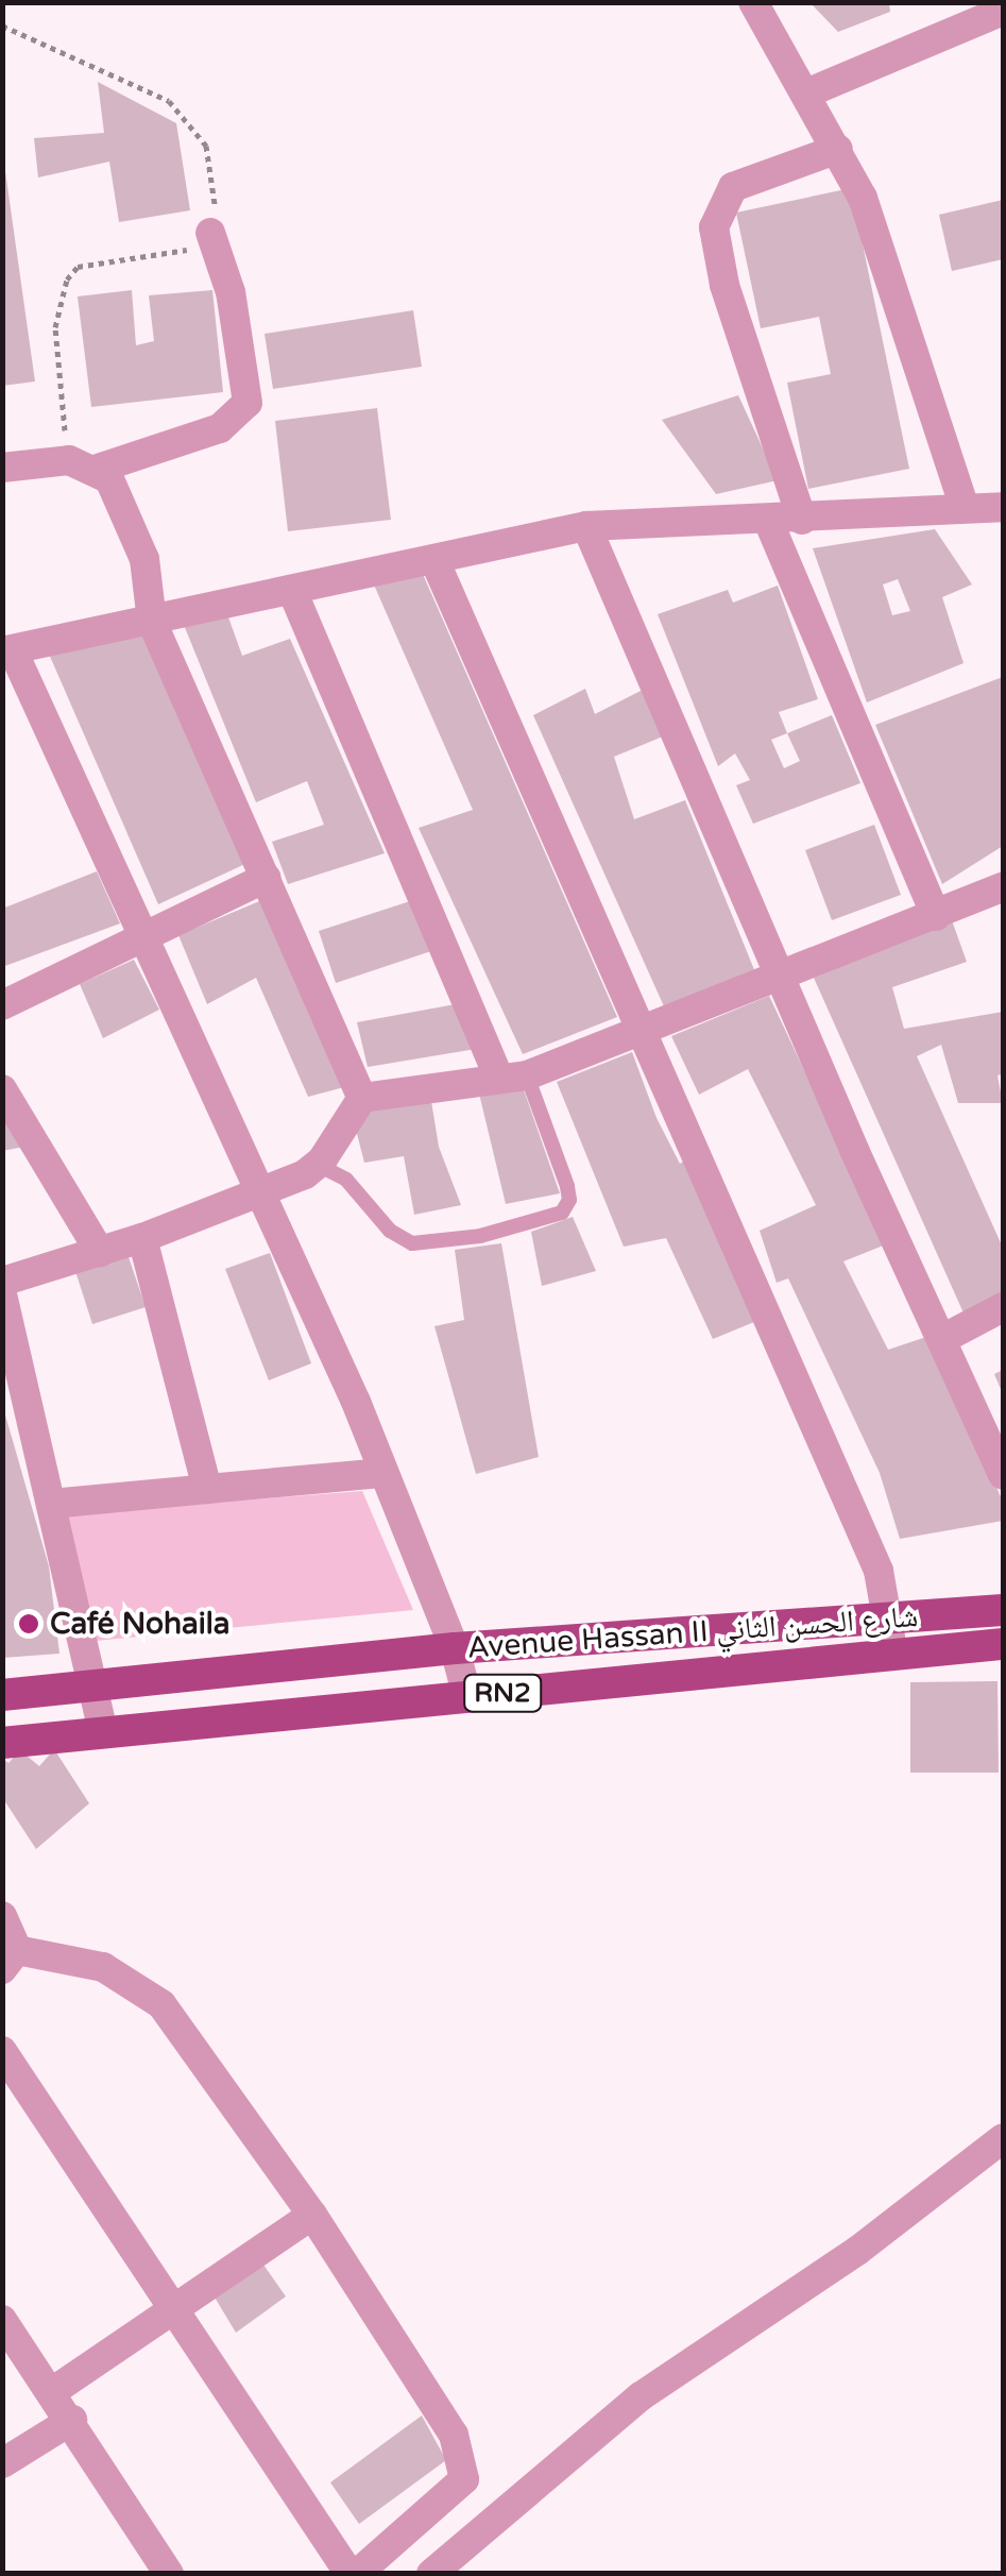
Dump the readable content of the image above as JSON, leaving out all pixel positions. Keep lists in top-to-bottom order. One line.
{"streets":{"main road":["Avenue Hassan II شارع الحسن الثاني","RN2"]},"places":["Café Nohaila"]}
